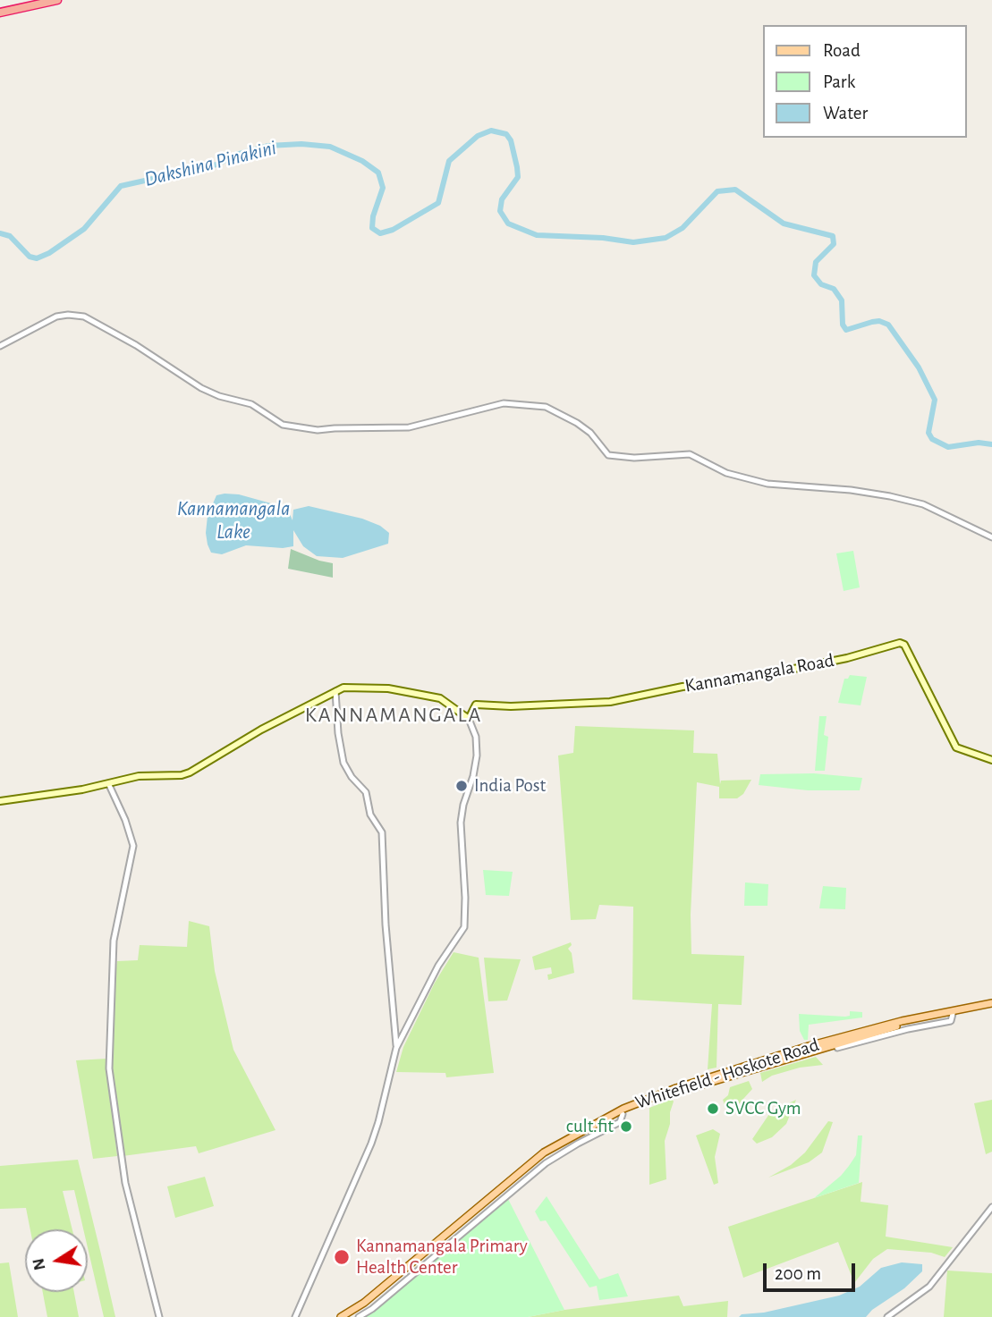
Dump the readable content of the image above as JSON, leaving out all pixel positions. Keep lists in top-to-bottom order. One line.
{"streets":{"main road":["Kannamangala Road","Whitefield - Hoskote Road"]},"districts":["KANNAMANGALA"],"water":["Dakshina Pinakini","Kannamangala Lake"],"places":["India Post","SVCC Gym","cult.fit","Kannamangala Primary Health Center"],"legend":["Road","Park","Water"],"scale_bar":"200 m","north":"left"}
